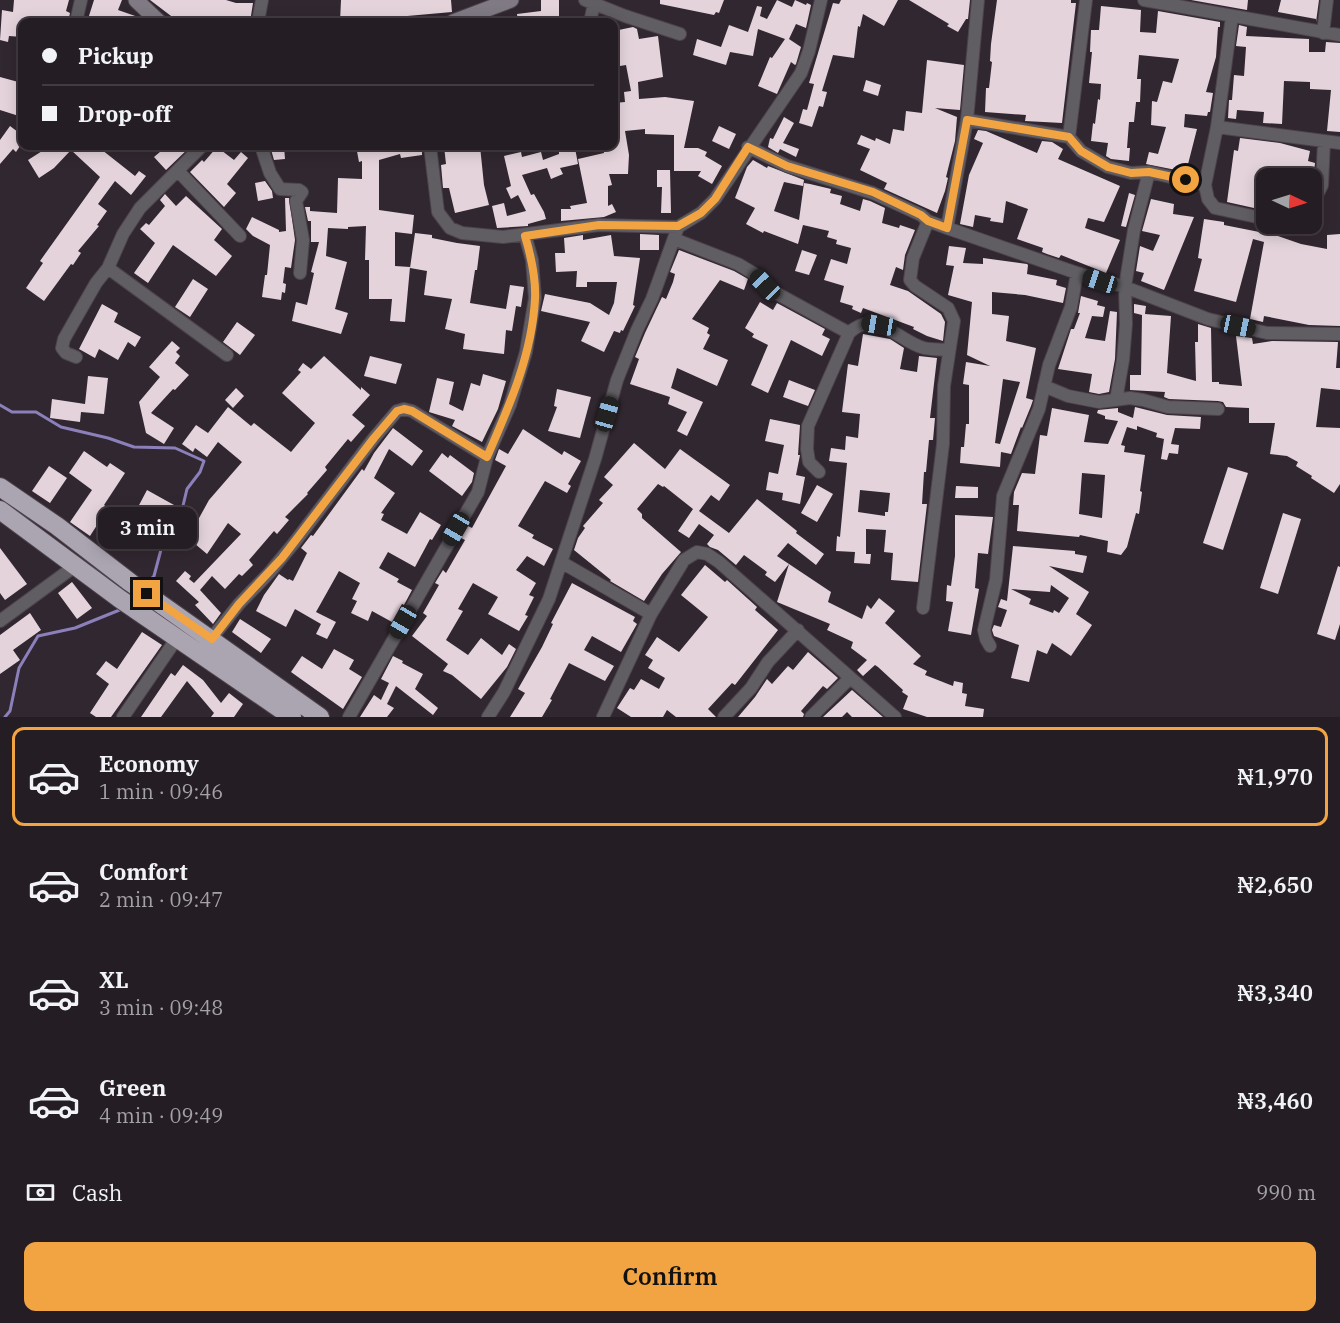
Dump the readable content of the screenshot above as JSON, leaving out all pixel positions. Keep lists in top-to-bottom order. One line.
{"north":"right","page":{"banner":["Pickup","Drop-off"],"bubble":"3 min","list":[{"name":"Economy","note":"1 min · 09:46","value":"₦1,970"},{"name":"Comfort","note":"2 min · 09:47","value":"₦2,650"},{"name":"XL","note":"3 min · 09:48","value":"₦3,340"},{"name":"Green","note":"4 min · 09:49","value":"₦3,460"}],"pay":["Cash","990 m"],"buttons":"Confirm"}}
